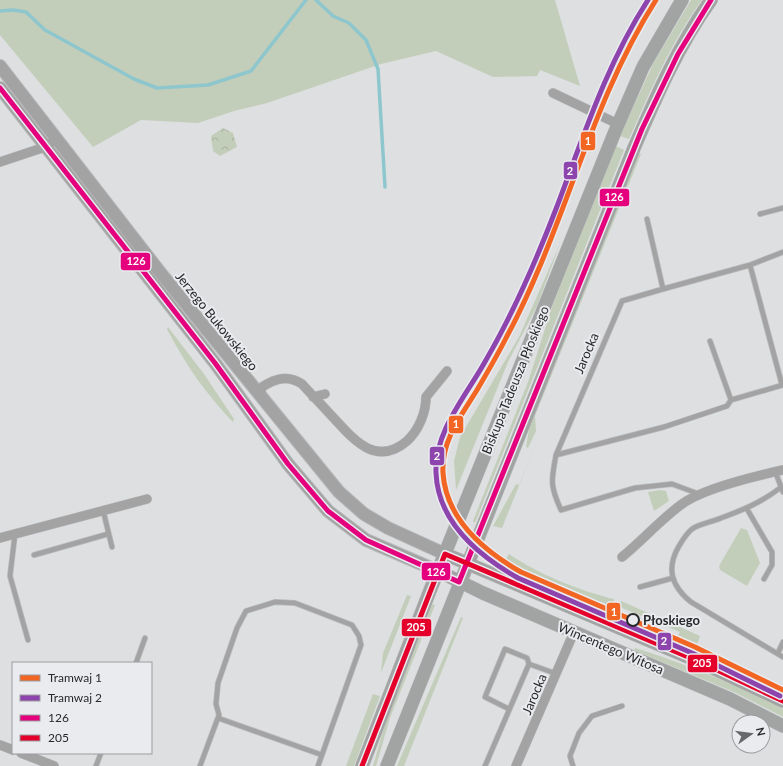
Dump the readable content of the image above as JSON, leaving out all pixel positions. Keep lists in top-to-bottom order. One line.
{"streets":{"main road":["Biskupa Tadeusza Płoskiego","Wincentego Witosa"],"street":["Jerzego Bukowskiego","Jarocka"]},"crossings":[["Jerzego Bukowskiego","Biskupa Tadeusza Płoskiego"],["Jerzego Bukowskiego","Wincentego Witosa"],["Jarocka","Wincentego Witosa"],["Biskupa Tadeusza Płoskiego","Wincentego Witosa"]],"places":["Płoskiego"],"lines":["tram line 1","tram line 2","transit line 126","transit line 205"],"legend":["Tramwaj 1","Tramwaj 2","126","205"],"north":"right"}
